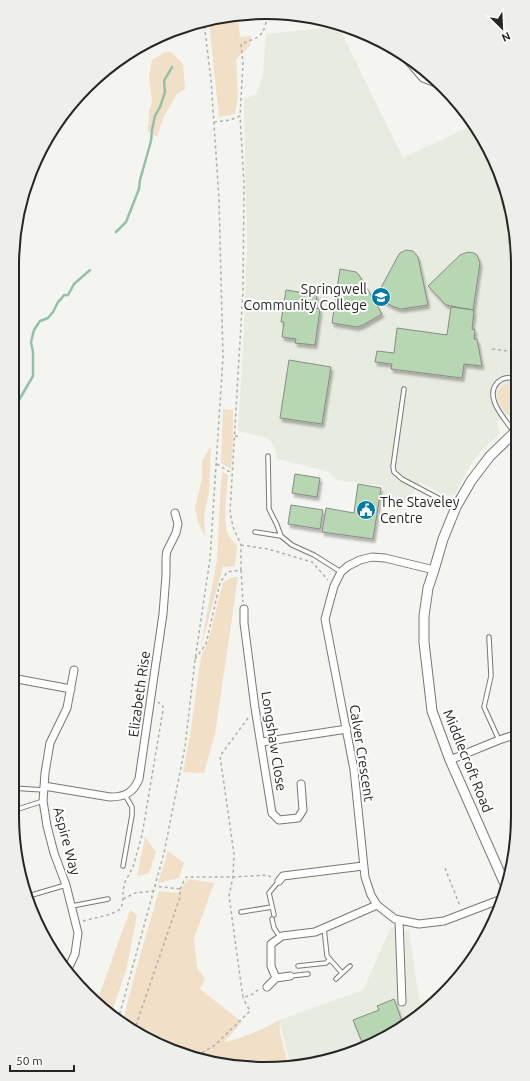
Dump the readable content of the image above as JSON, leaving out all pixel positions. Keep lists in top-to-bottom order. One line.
{"streets":{"street":["Elizabeth Rise","Longshaw Close","Calver Crescent","Middlecroft Road","Aspire Way"]},"places":{"school or university":["Springwell Community College"],"public building":["The Staveley Centre"]},"scale_bar":"50 m","north":"bottom right"}
